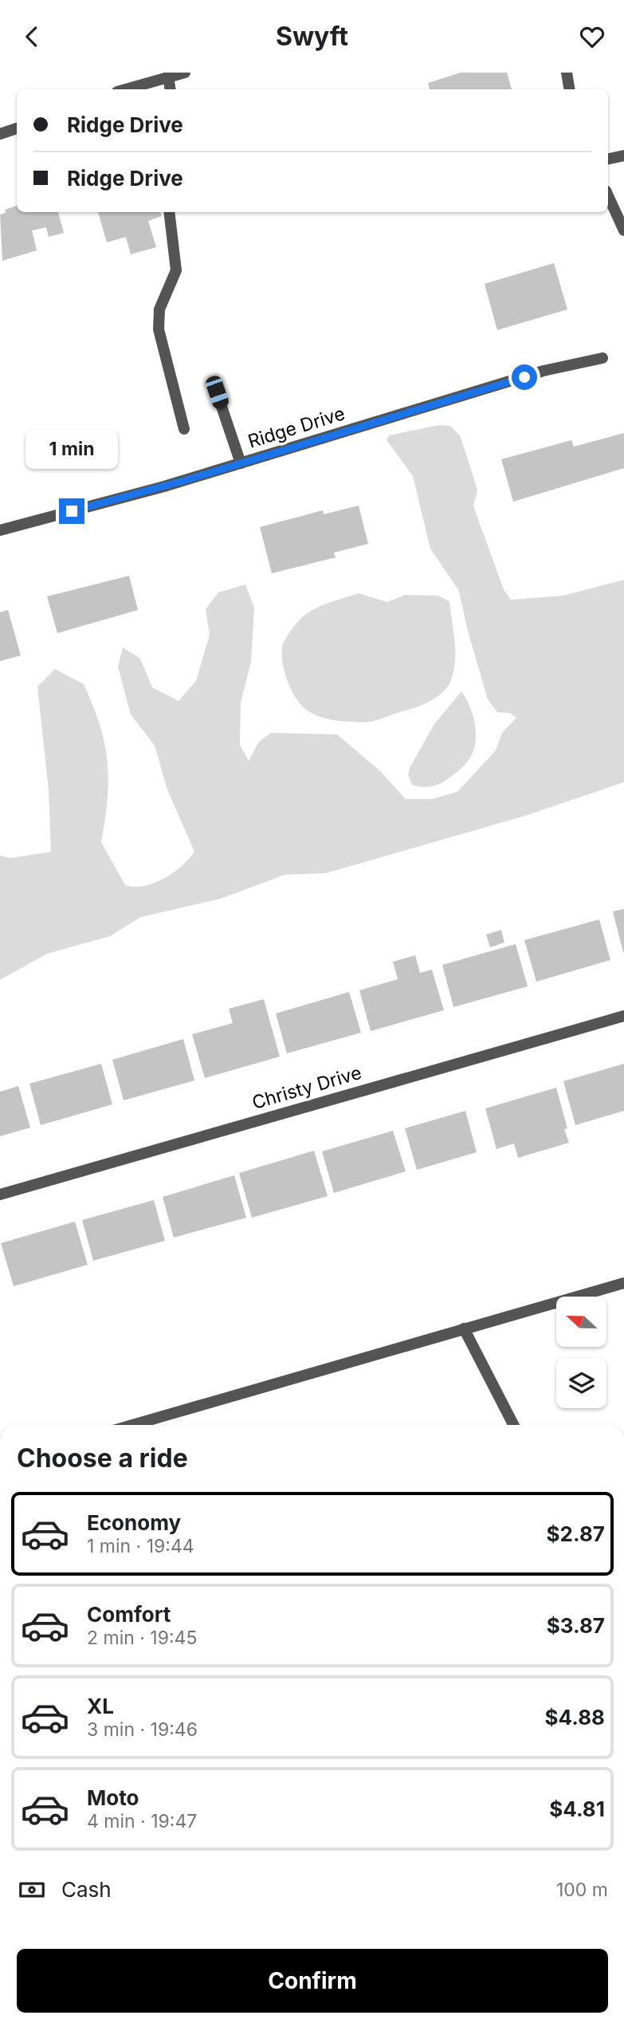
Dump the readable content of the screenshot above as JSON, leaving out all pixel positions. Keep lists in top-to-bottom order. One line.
{"streets":{"street":["Ridge Drive","Christy Drive"]},"north":"left","page":{"header":"Swyft","banner":["Ridge Drive","Ridge Drive"],"bubble":"1 min","heading":"Choose a ride","list":[{"name":"Economy","note":"1 min · 19:44","value":"$2.87"},{"name":"Comfort","note":"2 min · 19:45","value":"$3.87"},{"name":"XL","note":"3 min · 19:46","value":"$4.88"},{"name":"Moto","note":"4 min · 19:47","value":"$4.81"}],"pay":["Cash","100 m"],"buttons":"Confirm"}}
